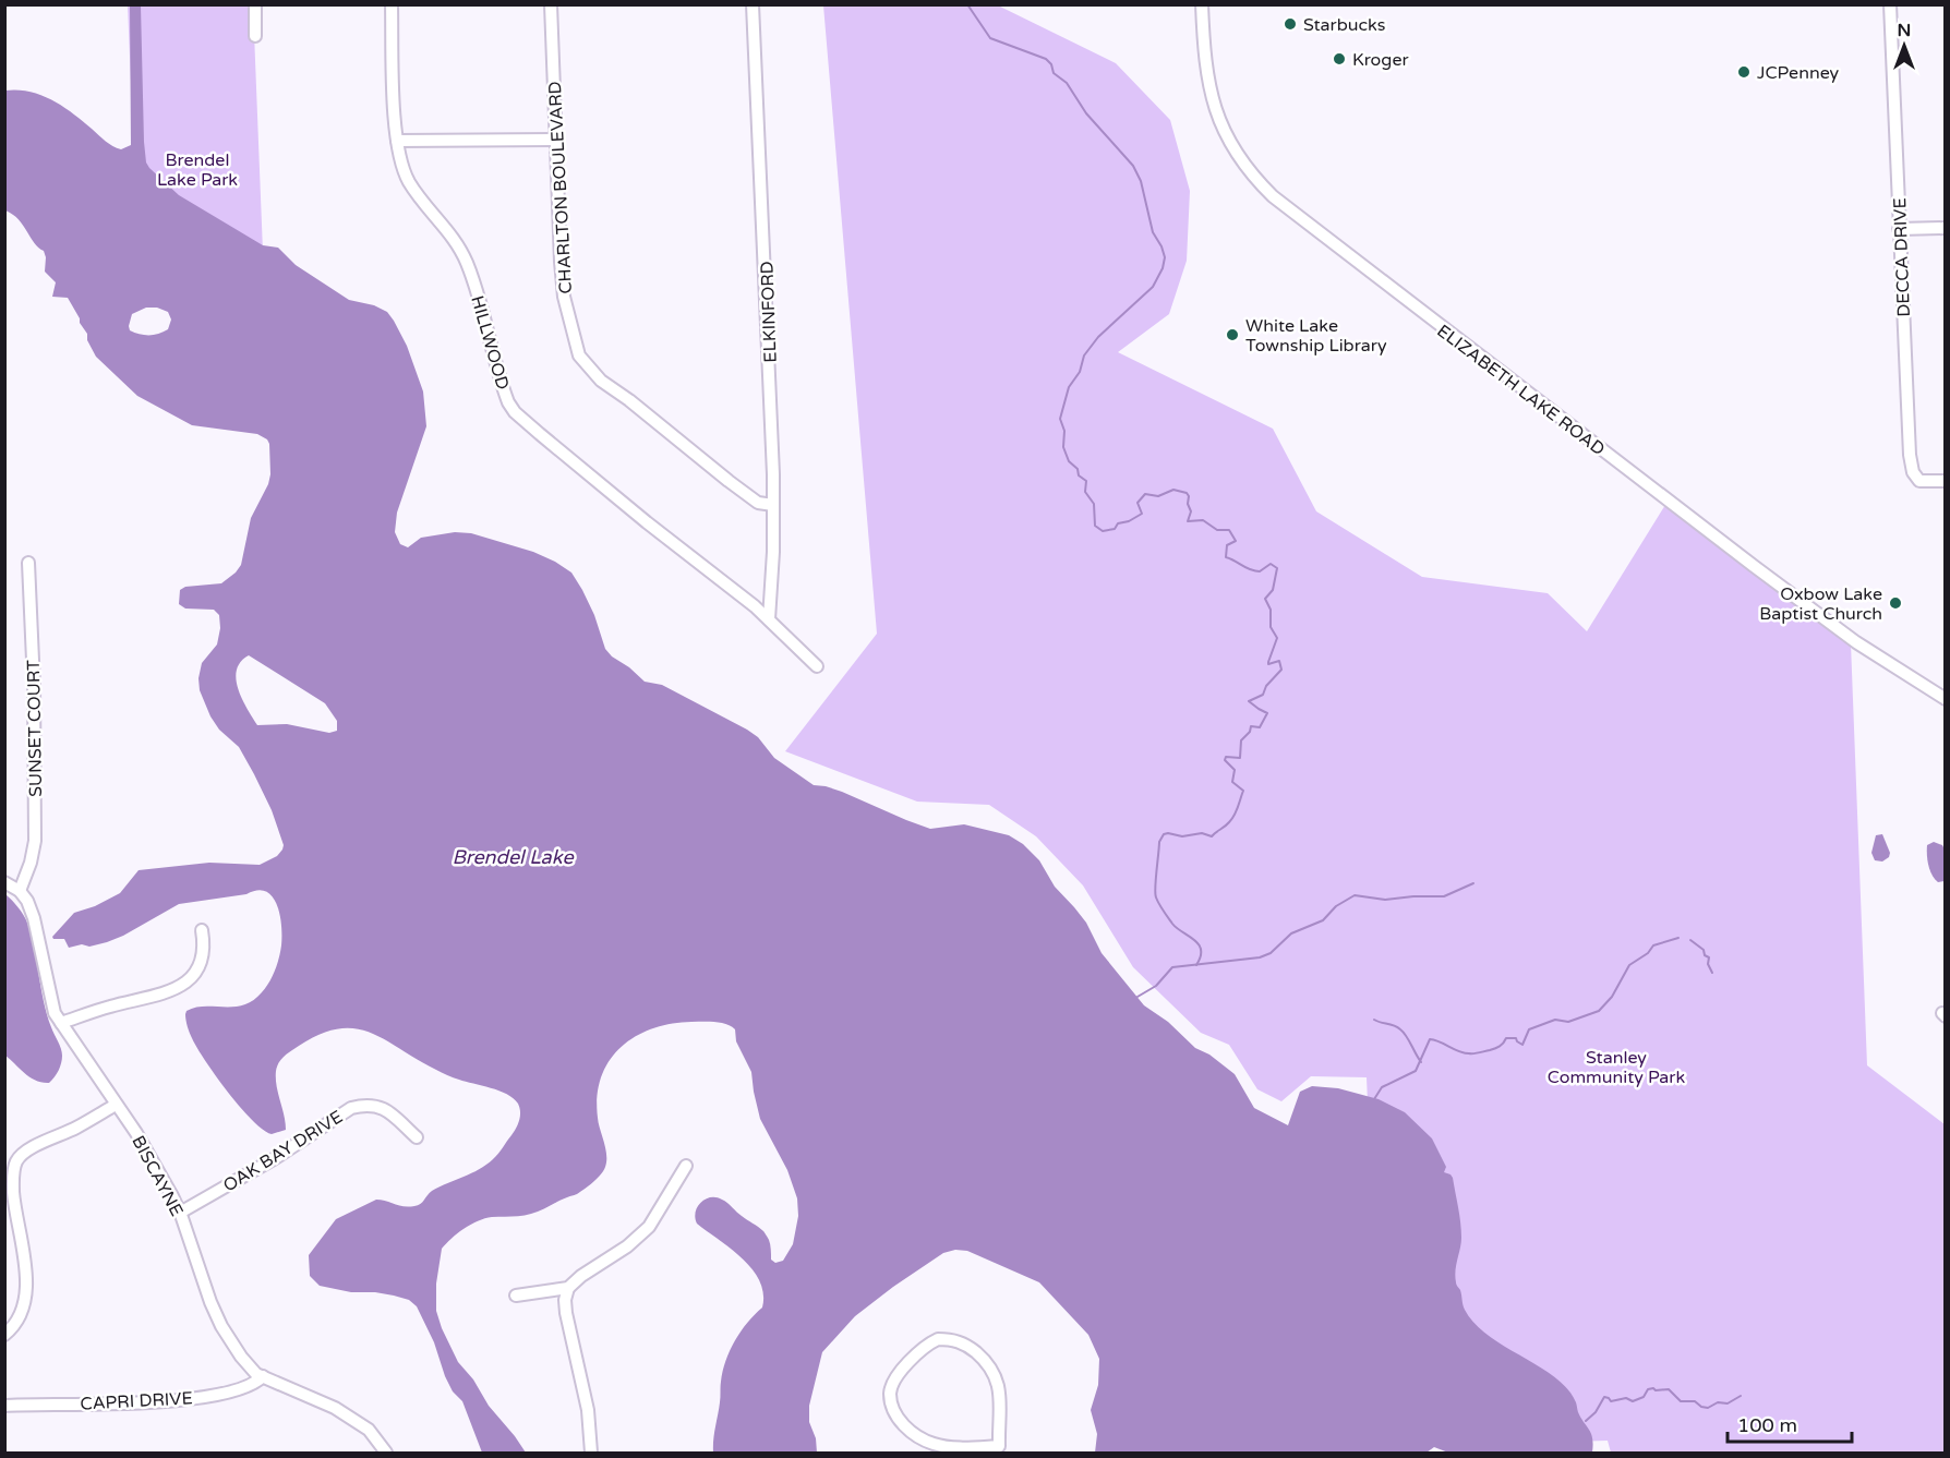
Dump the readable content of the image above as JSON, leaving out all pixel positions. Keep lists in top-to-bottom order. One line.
{"streets":{"street":["CHARLTON BOULEVARD","DECCA DRIVE","ELKINFORD","HILLWOOD","ELIZABETH LAKE ROAD","SUNSET COURT","OAK BAY DRIVE","BISCAYNE","CAPRI DRIVE"]},"crossings":[["CHARLTON BOULEVARD","ELKINFORD"],["ELKINFORD","HILLWOOD"],["SUNSET COURT","BISCAYNE"],["OAK BAY DRIVE","BISCAYNE"],["BISCAYNE","CAPRI DRIVE"]],"water":["Brendel Lake"],"parks":["Brendel Lake Park","Stanley Community Park"],"places":["Starbucks","Kroger","JCPenney","White Lake Township Library","Oxbow Lake Baptist Church"],"scale_bar":"100 m","north":"top"}
